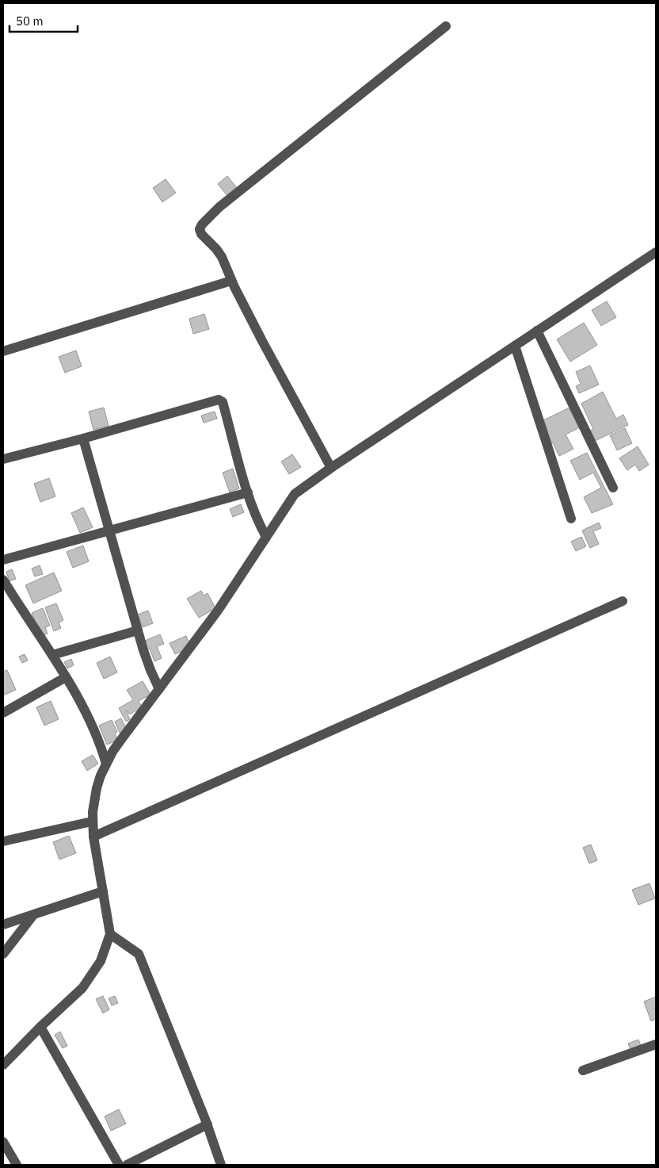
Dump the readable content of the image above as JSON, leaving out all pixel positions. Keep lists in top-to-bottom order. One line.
{"scale_bar":"50 m"}
